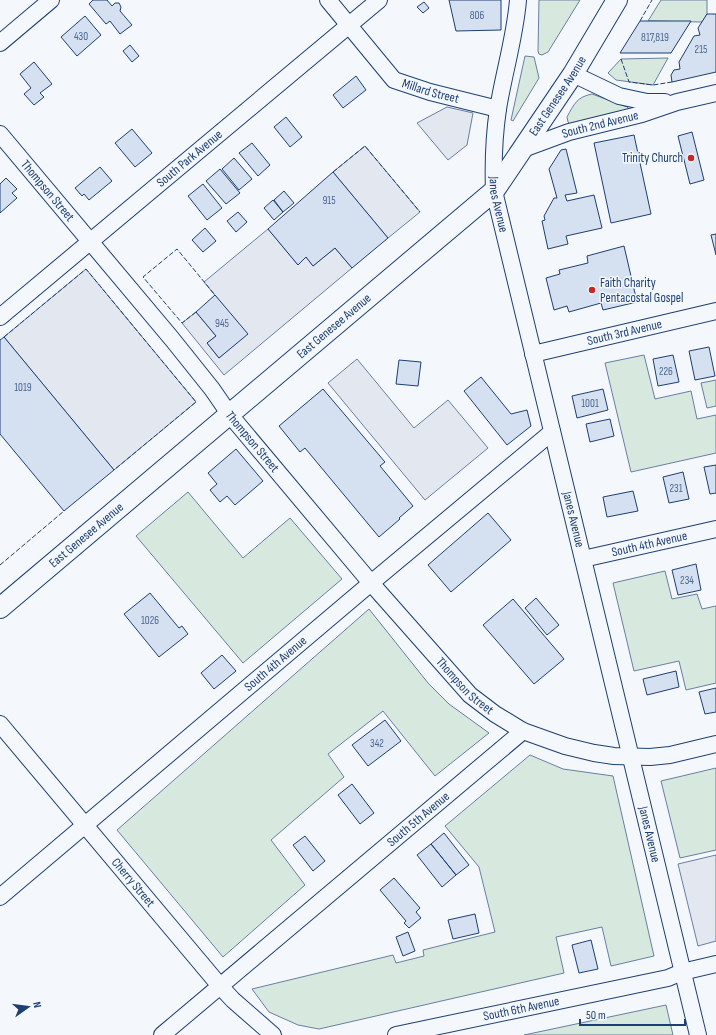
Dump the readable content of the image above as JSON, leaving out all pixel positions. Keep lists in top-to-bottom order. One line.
{"streets":{"main road":["East Genesee Avenue"],"street":["Millard Street","South 2nd Avenue","South Park Avenue","Thompson Street","Janes Avenue","South 3rd Avenue","South 4th Avenue","South 5th Avenue","Cherry Street","South 6th Avenue"]},"crossings":[["Millard Street","South Park Avenue"],["Millard Street","Janes Avenue"],["East Genesee Avenue","South 2nd Avenue"],["East Genesee Avenue","Thompson Street"],["East Genesee Avenue","Janes Avenue"],["South Park Avenue","Thompson Street"],["Thompson Street","South 4th Avenue"],["Thompson Street","South 5th Avenue"],["Janes Avenue","South 3rd Avenue"],["Janes Avenue","South 4th Avenue"],["Janes Avenue","South 6th Avenue"],["South 4th Avenue","Cherry Street"],["South 5th Avenue","Cherry Street"]],"places":["Trinity Church","Faith Charity Pentacostal Gospel"],"house_numbers":["806","430","817,819","215","915","945","226","1019","1001","231","234","1026","342"],"scale_bar":"50 m","north":"right"}
